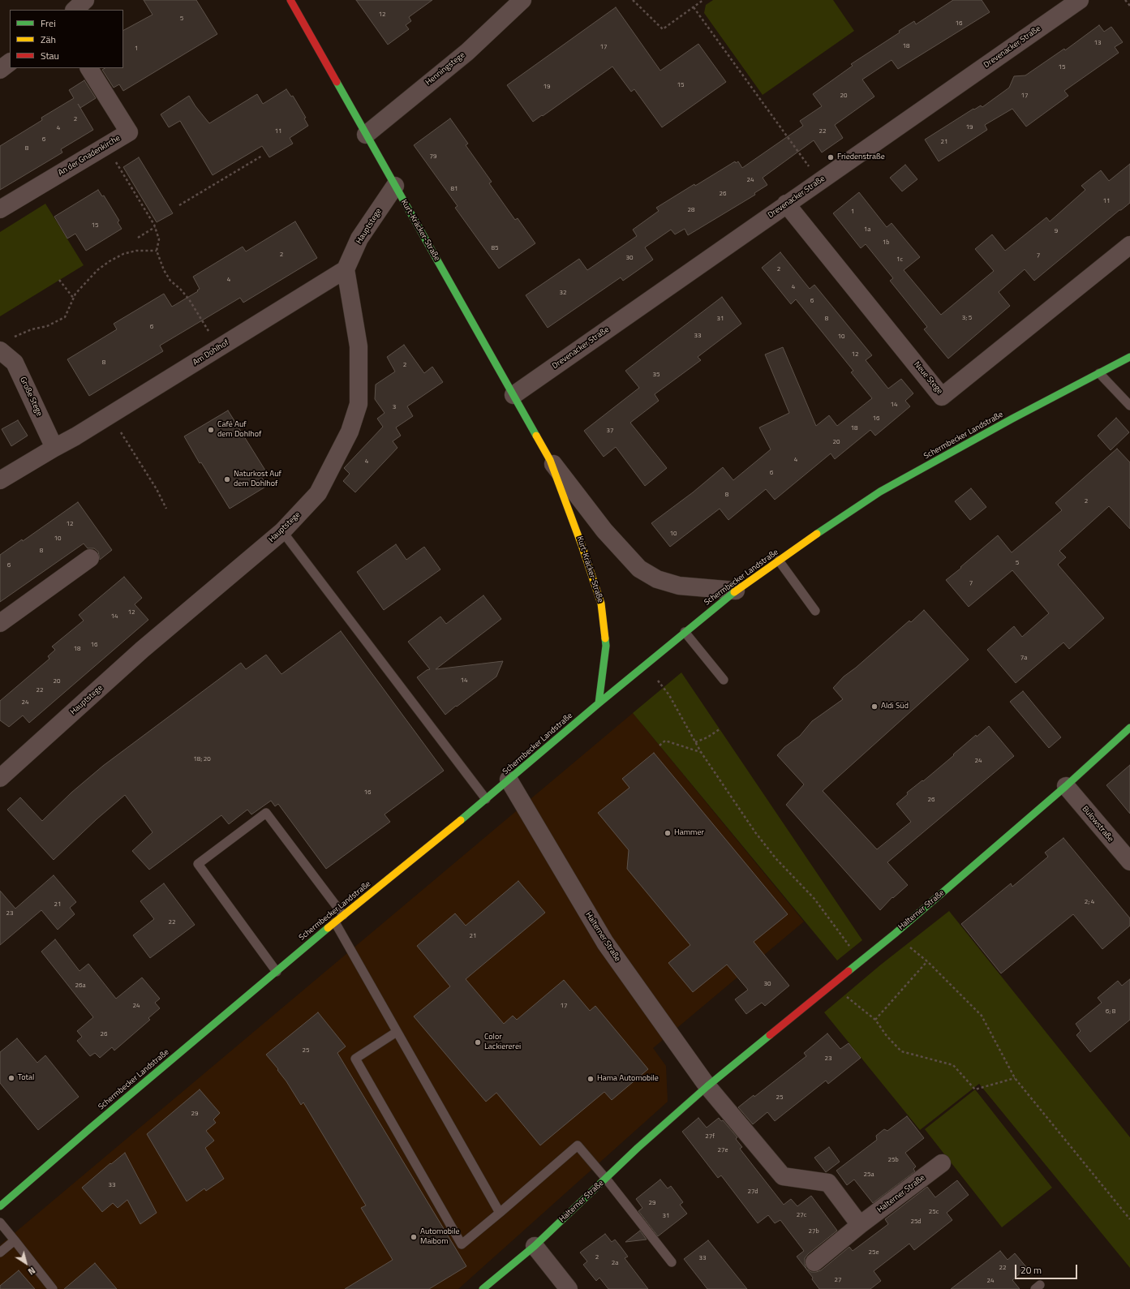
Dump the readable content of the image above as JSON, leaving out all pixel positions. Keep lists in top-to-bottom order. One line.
{"streets":{"street":["Drevenacker Straße","Henningstege","An der Gnadenkirche","Hauptstege","Kurt-Kräcker-Straße","Am Dohlhof","Neue Stege","Große Stege","Schermbecker Landstraße","Bülowstraße","Halterner Straße"]},"crossings":[["Drevenacker Straße","Kurt-Kräcker-Straße"],["Drevenacker Straße","Neue Stege"],["Henningstege","Kurt-Kräcker-Straße"],["Hauptstege","Kurt-Kräcker-Straße"],["Hauptstege","Am Dohlhof"],["Kurt-Kräcker-Straße","Schermbecker Landstraße"],["Am Dohlhof","Große Stege"],["Schermbecker Landstraße","Halterner Straße"],["Bülowstraße","Halterner Straße"]],"places":["Friedenstraße","Café Auf dem Dohlhof","Naturkost Auf dem Dohlhof","Aldi Süd","Hammer","Color Lackiererei","Total","Hama Automobile","Automobile Maibom"],"house_numbers":["12","5","16","13","18","17","1","15","15","19","20","17","2","19","4","11","22","6","21","8","79","24","81","26","11","28","1","15","1a","9","1b","85","2","7","30","1c","2","4","4","32","6","3; 5","31","8","6","33","10","12","8","2","35","14","3","16","18","37","20","4","4","6","8","2","12","10","10","8","5","6","7","12","14","16","18","7a","14","20","22","24","18; 20","24","16","26","2; 4","21","23","22","21","30","26a","24","17","6; 8","26","25","23","25","29","27f","27e","25b","25a","33","27d","29","25c","27c","31","25d","27b","25e","2","33","2a","22","27","24"],"legend":["Frei","Zäh","Stau"],"scale_bar":"20 m","north":"bottom right"}
